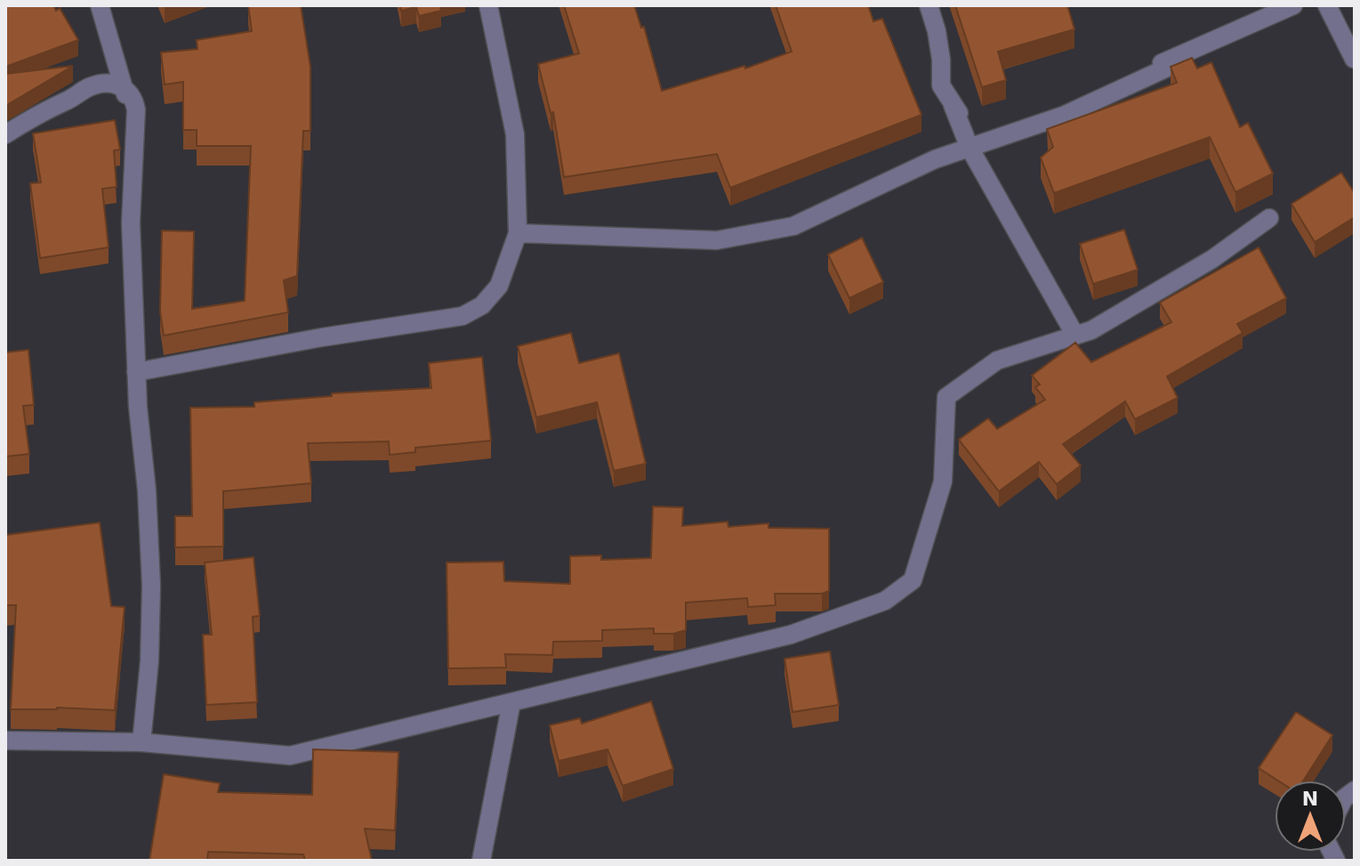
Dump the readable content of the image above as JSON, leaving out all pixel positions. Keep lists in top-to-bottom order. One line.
{"north":"top"}
